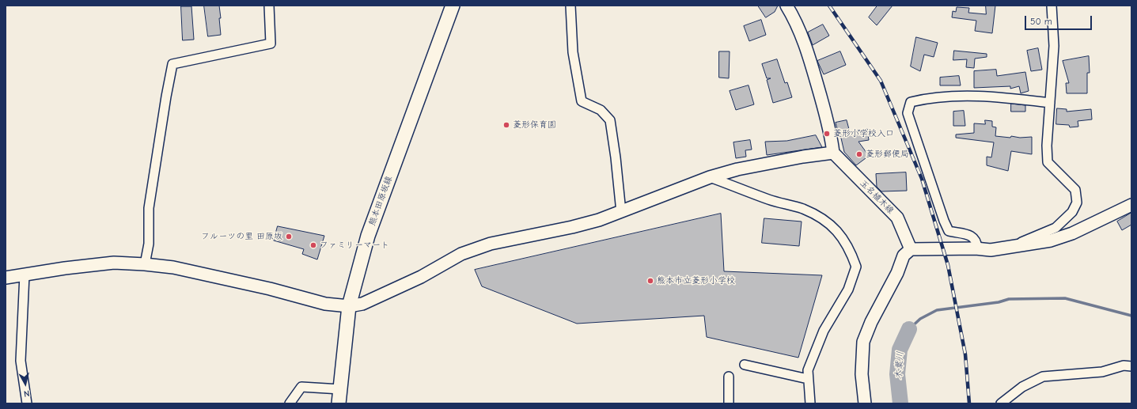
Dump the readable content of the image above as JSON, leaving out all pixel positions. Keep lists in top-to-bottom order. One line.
{"streets":{"main road":["熊本田原坂線"],"street":["玉名植木線"]},"water":["木葉川"],"places":["菱形保育園","菱形小学校入口","菱形郵便局","フルーツの里 田原坂","ファミリーマート","熊本市立菱形小学校"],"scale_bar":"50 m","north":"bottom"}
